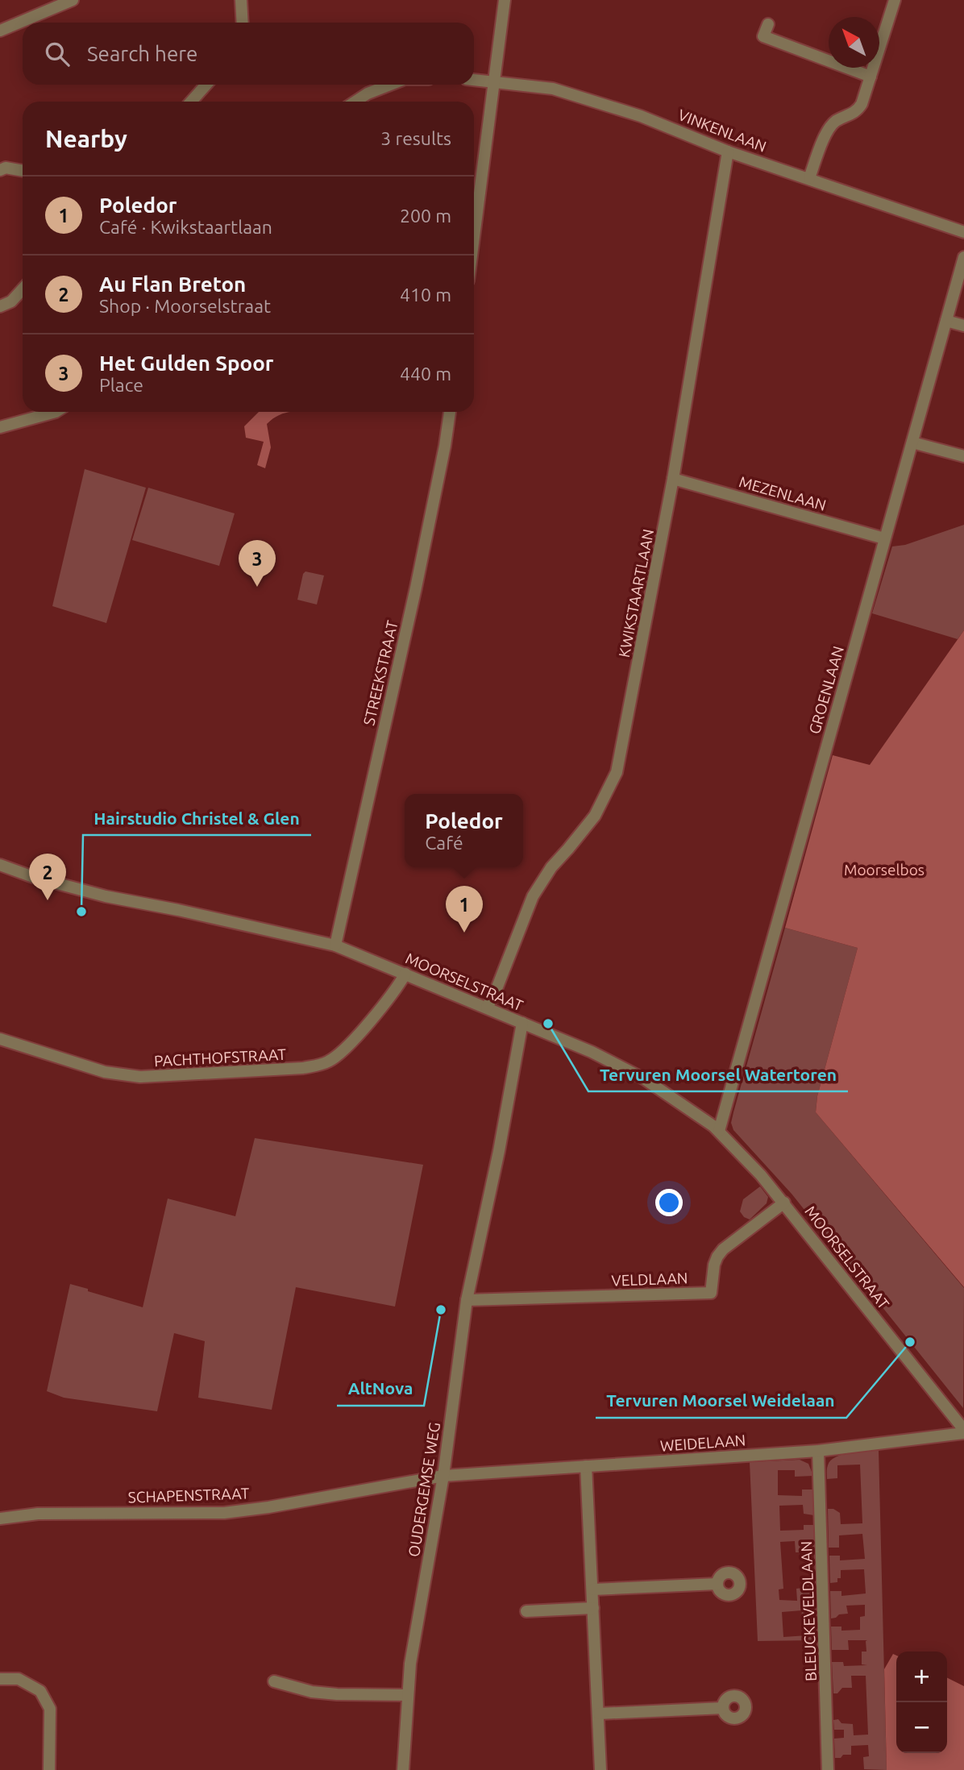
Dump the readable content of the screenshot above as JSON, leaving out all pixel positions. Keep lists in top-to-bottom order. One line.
{"streets":{"street":["VINKENLAAN","MEZENLAAN","KWIKSTAARTLAAN","STREEKSTRAAT","GROENLAAN","MOORSELSTRAAT","PACHTHOFSTRAAT","VELDLAAN","WEIDELAAN","OUDERGEMSE WEG","SCHAPENSTRAAT","BLEUCKEVELDLAAN"]},"crossings":[["VINKENLAAN","KWIKSTAARTLAAN"],["MEZENLAAN","KWIKSTAARTLAAN"],["MEZENLAAN","GROENLAAN"],["KWIKSTAARTLAAN","MOORSELSTRAAT"],["STREEKSTRAAT","MOORSELSTRAAT"],["GROENLAAN","MOORSELSTRAAT"],["MOORSELSTRAAT","PACHTHOFSTRAAT"],["MOORSELSTRAAT","VELDLAAN"],["MOORSELSTRAAT","WEIDELAAN"],["MOORSELSTRAAT","OUDERGEMSE WEG"],["VELDLAAN","OUDERGEMSE WEG"],["WEIDELAAN","OUDERGEMSE WEG"],["WEIDELAAN","SCHAPENSTRAAT"],["WEIDELAAN","BLEUCKEVELDLAAN"],["OUDERGEMSE WEG","SCHAPENSTRAAT"]],"parks":["Moorselbos"],"places":["Hairstudio Christel & Glen","Tervuren Moorsel Watertoren","AltNova","Tervuren Moorsel Weidelaan"],"north":"top left","page":{"search":"Search here","heading":["Nearby","3 results"],"list":[{"mark":"1","name":"Poledor","note":"Café · Kwikstaartlaan","value":"200 m"},{"mark":"2","name":"Au Flan Breton","note":"Shop · Moorselstraat","value":"410 m"},{"mark":"3","name":"Het Gulden Spoor","note":"Place","value":"440 m"}],"pins":["3","2","1"],"popup":["Poledor","Café"],"map_buttons":["+","−"]}}
